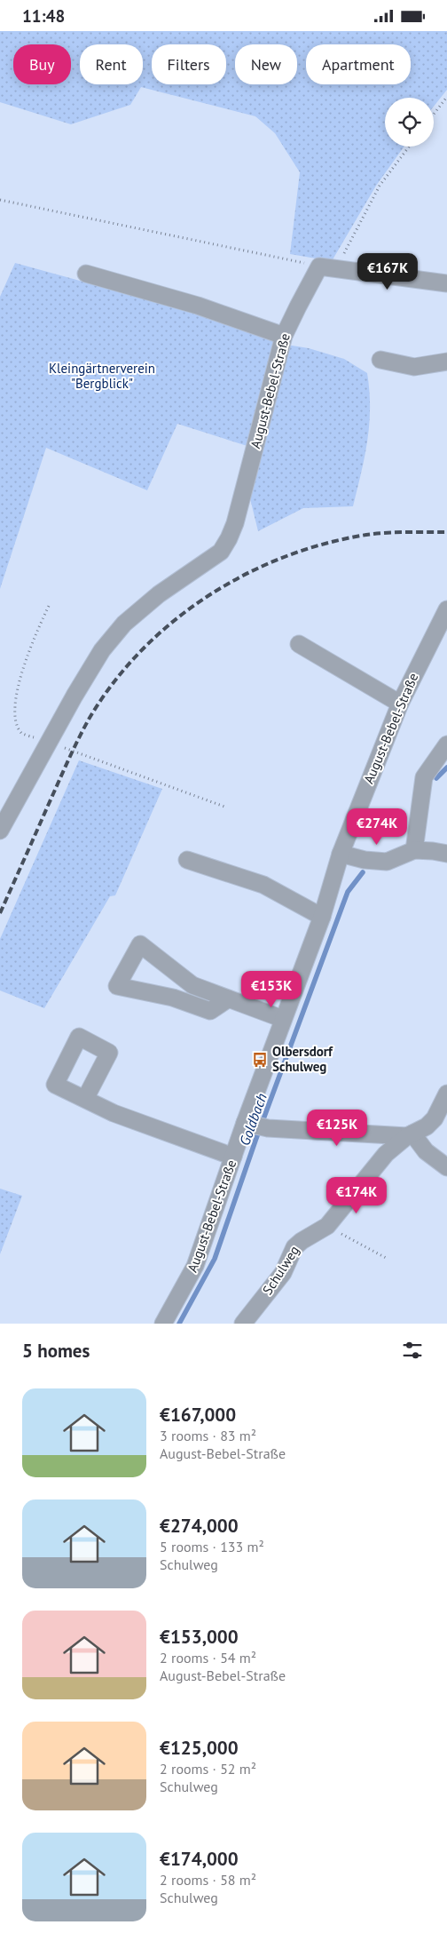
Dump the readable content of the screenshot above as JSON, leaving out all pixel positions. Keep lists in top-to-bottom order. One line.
{"streets":{"street":["August-Bebel-Straße","Schulweg"]},"water":["Goldbach"],"parks":["Kleingärtnerverein \"Bergblick\""],"places":{"bus stop":["Olbersdorf Schulweg"]},"page":{"status":"11:48","chip":["Buy","Rent","Filters","New","Apartment"],"price":["€167K","€274K","€153K","€125K","€174K"],"heading":"5 homes","list":[{"name":"€167,000","note":"3 rooms · 83 m² · August-Bebel-Straße"},{"name":"€274,000","note":"5 rooms · 133 m² · Schulweg"},{"name":"€153,000","note":"2 rooms · 54 m² · August-Bebel-Straße"},{"name":"€125,000","note":"2 rooms · 52 m² · Schulweg"},{"name":"€174,000","note":"2 rooms · 58 m² · Schulweg"}]}}
